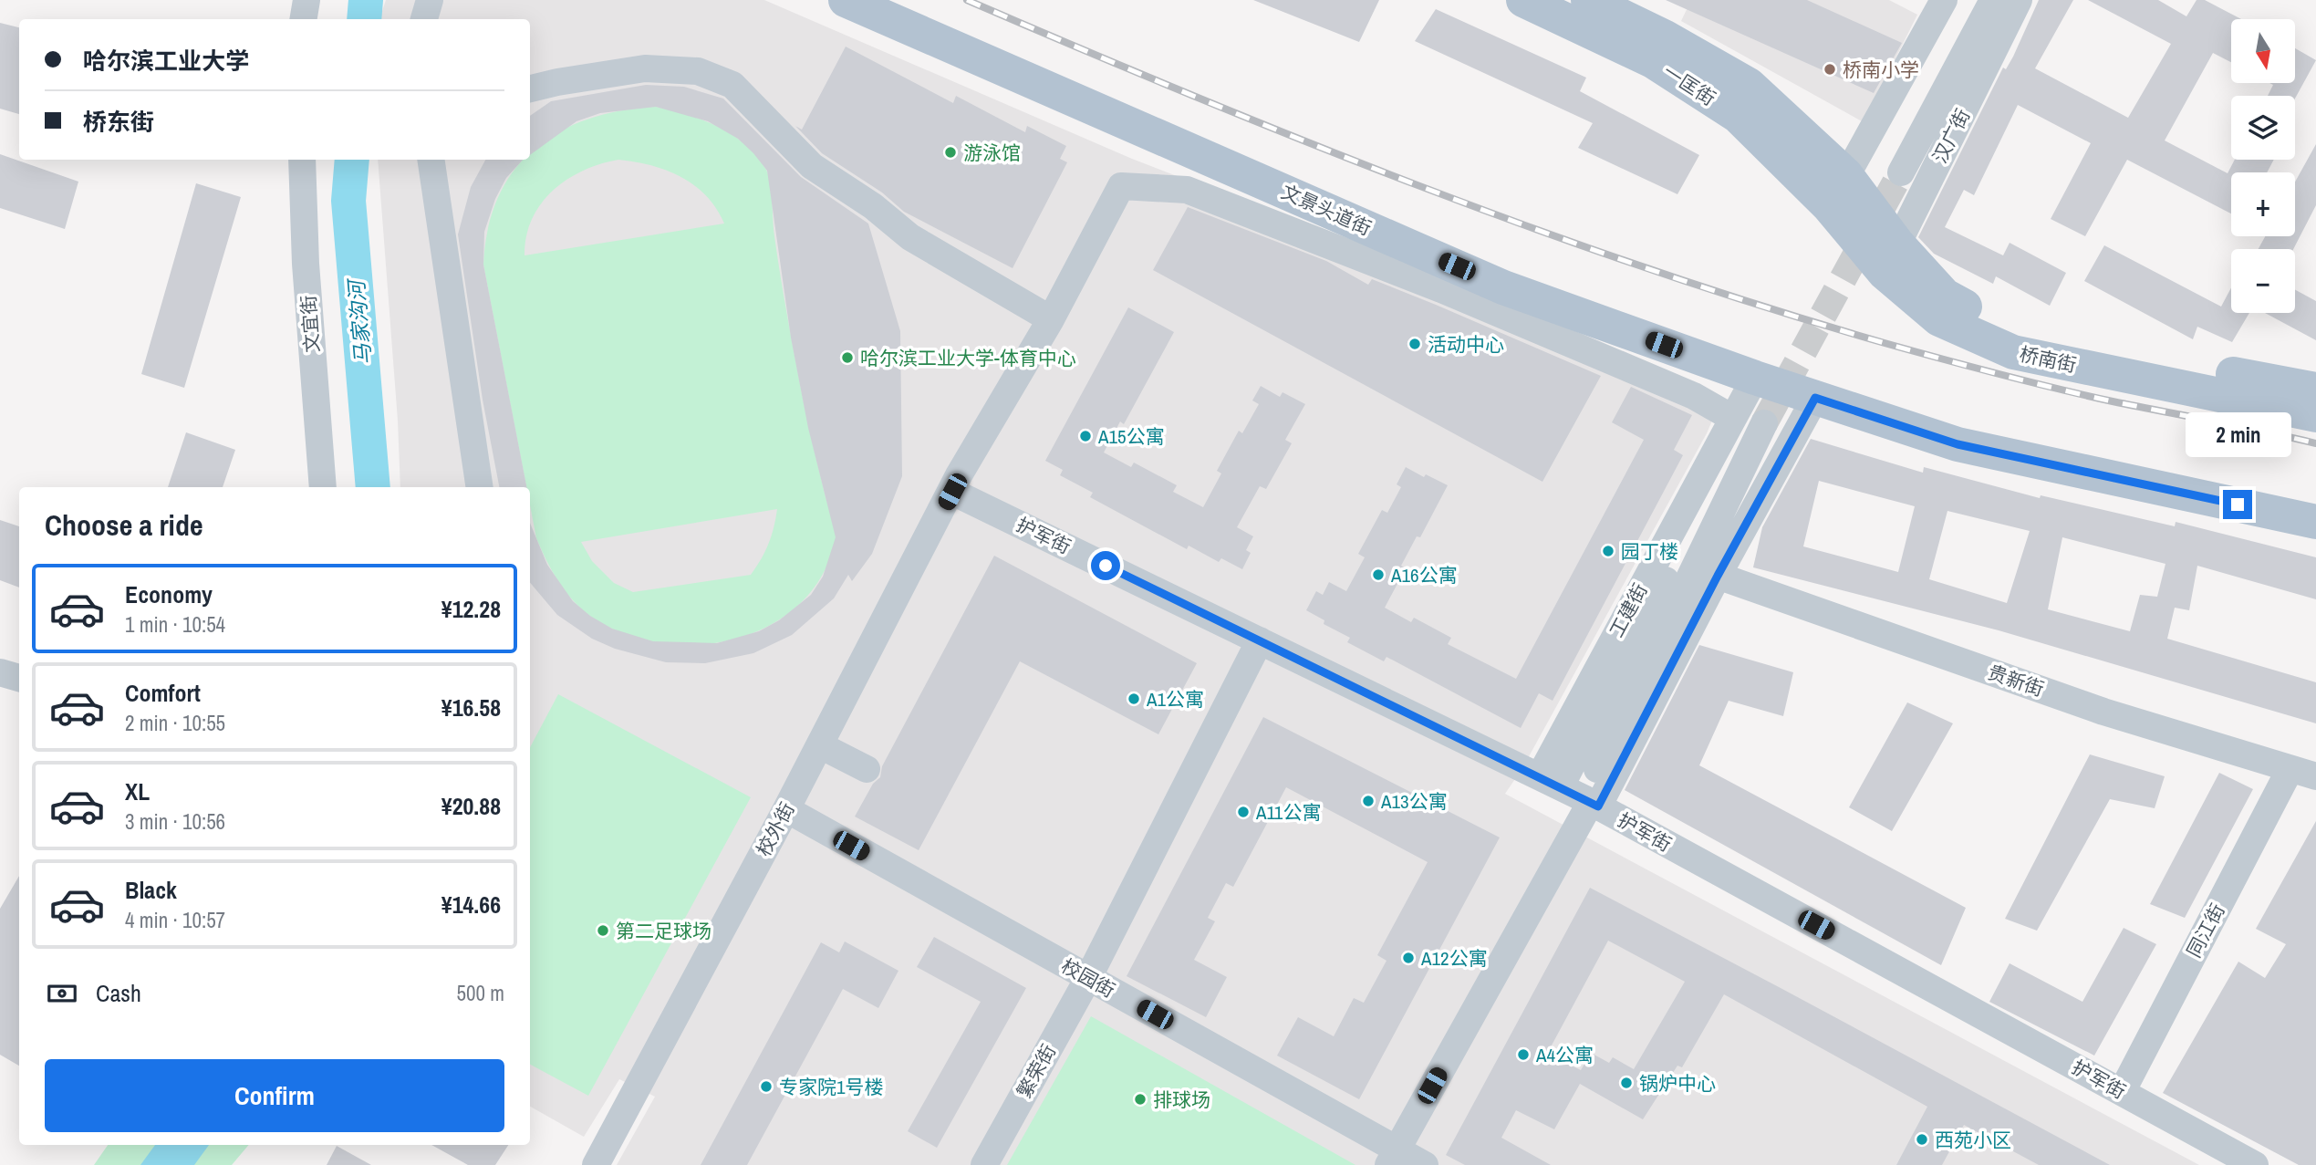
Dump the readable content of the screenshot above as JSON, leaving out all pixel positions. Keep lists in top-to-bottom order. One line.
{"streets":{"main road":["一匡街","文景头道街","桥南街"],"street":["汉广街","文宜街","护军街","工建街","贵新街","校外街","同江街","校园街","繁荣街"]},"crossings":[["一匡街","桥南街"],["汉广街","桥南街"],["文景头道街","工建街"],["护军街","工建街"],["护军街","校外街"],["护军街","同江街"],["护军街","繁荣街"],["工建街","贵新街"],["工建街","校外街"],["工建街","校园街"],["贵新街","同江街"],["校外街","校园街"],["校园街","繁荣街"]],"water":["马家沟河"],"places":["桥南小学","游泳馆","活动中心","哈尔滨工业大学-体育中心","A15公寓","园丁楼","A16公寓","A1公寓","A13公寓","A11公寓","第二足球场","A12公寓","A4公寓","锅炉中心","专家院1号楼","排球场","西苑小区"],"north":"bottom","page":{"map_buttons":["+","−"],"banner":["哈尔滨工业大学","桥东街"],"bubble":"2 min","heading":"Choose a ride","list":[{"name":"Economy","note":"1 min · 10:54","value":"¥12.28"},{"name":"Comfort","note":"2 min · 10:55","value":"¥16.58"},{"name":"XL","note":"3 min · 10:56","value":"¥20.88"},{"name":"Black","note":"4 min · 10:57","value":"¥14.66"}],"pay":["Cash","500 m"],"buttons":"Confirm"}}
